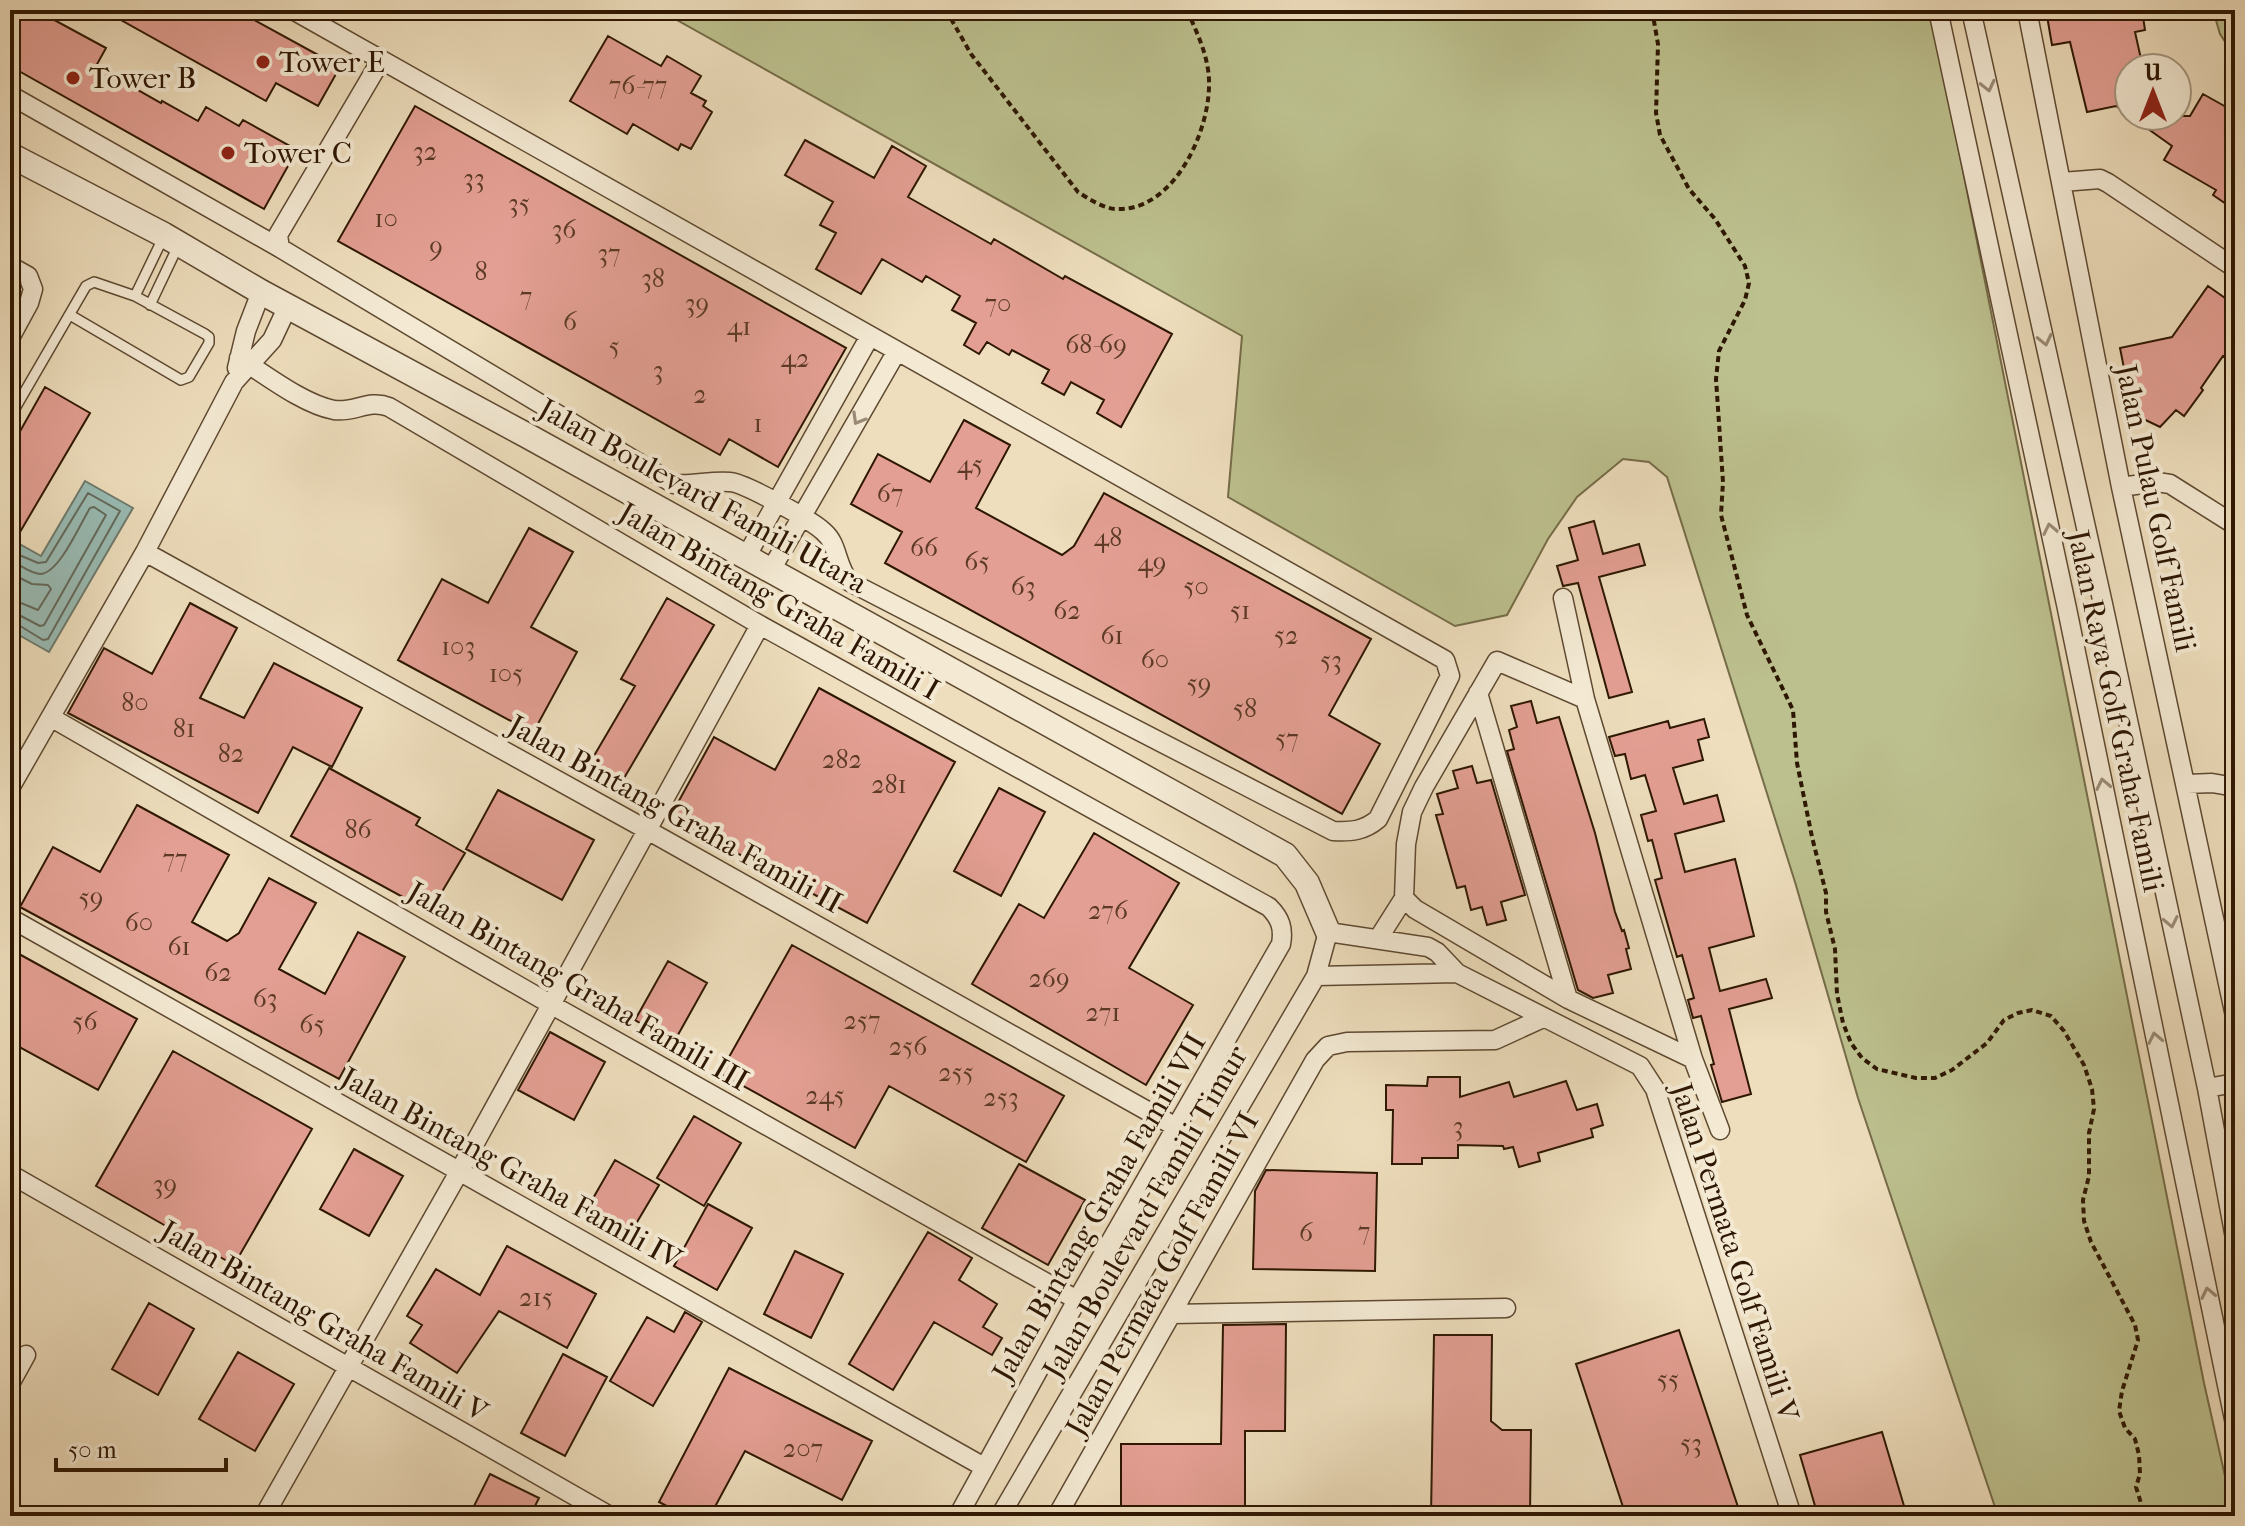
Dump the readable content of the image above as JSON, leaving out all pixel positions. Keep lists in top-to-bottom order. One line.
{"streets":{"street":["Jalan Boulevard Famili Utara","Jalan Pulau Golf Famili","Jalan Bintang Graha Famili I","Jalan Raya Golf Graha Famili","Jalan Bintang Graha Famili II","Jalan Bintang Graha Famili III","Jalan Bintang Graha Famili IV","Jalan Bintang Graha Famili VII","Jalan Boulevard Famili Timur","Jalan Permata Golf Famili V","Jalan Permata Golf Famili VI","Jalan Bintang Graha Famili V"]},"crossings":[["Jalan Boulevard Famili Utara","Jalan Boulevard Famili Timur"],["Jalan Boulevard Famili Utara","Jalan Permata Golf Famili V"],["Jalan Bintang Graha Famili I","Jalan Bintang Graha Famili VII"],["Jalan Bintang Graha Famili II","Jalan Bintang Graha Famili VII"],["Jalan Bintang Graha Famili III","Jalan Bintang Graha Famili VII"],["Jalan Bintang Graha Famili IV","Jalan Bintang Graha Famili VII"],["Jalan Boulevard Famili Timur","Jalan Permata Golf Famili V"],["Jalan Permata Golf Famili V","Jalan Permata Golf Famili VI"]],"places":["Tower E","Tower B","Tower C"],"house_numbers":["76-77","32","33","35","10","36","9","37","8","38","7","39","70","6","41","68-69","5","42","3","2","1","45","67","48","66","65","49","63","50","62","51","61","52","103","60","53","105","59","80","58","81","57","82","282","281","86","77","59","276","60","61","62","269","63","271","257","56","65","256","255","245","253","3","39","7","6","215","55","53","207"],"scale_bar":"50 m","north":"top"}
